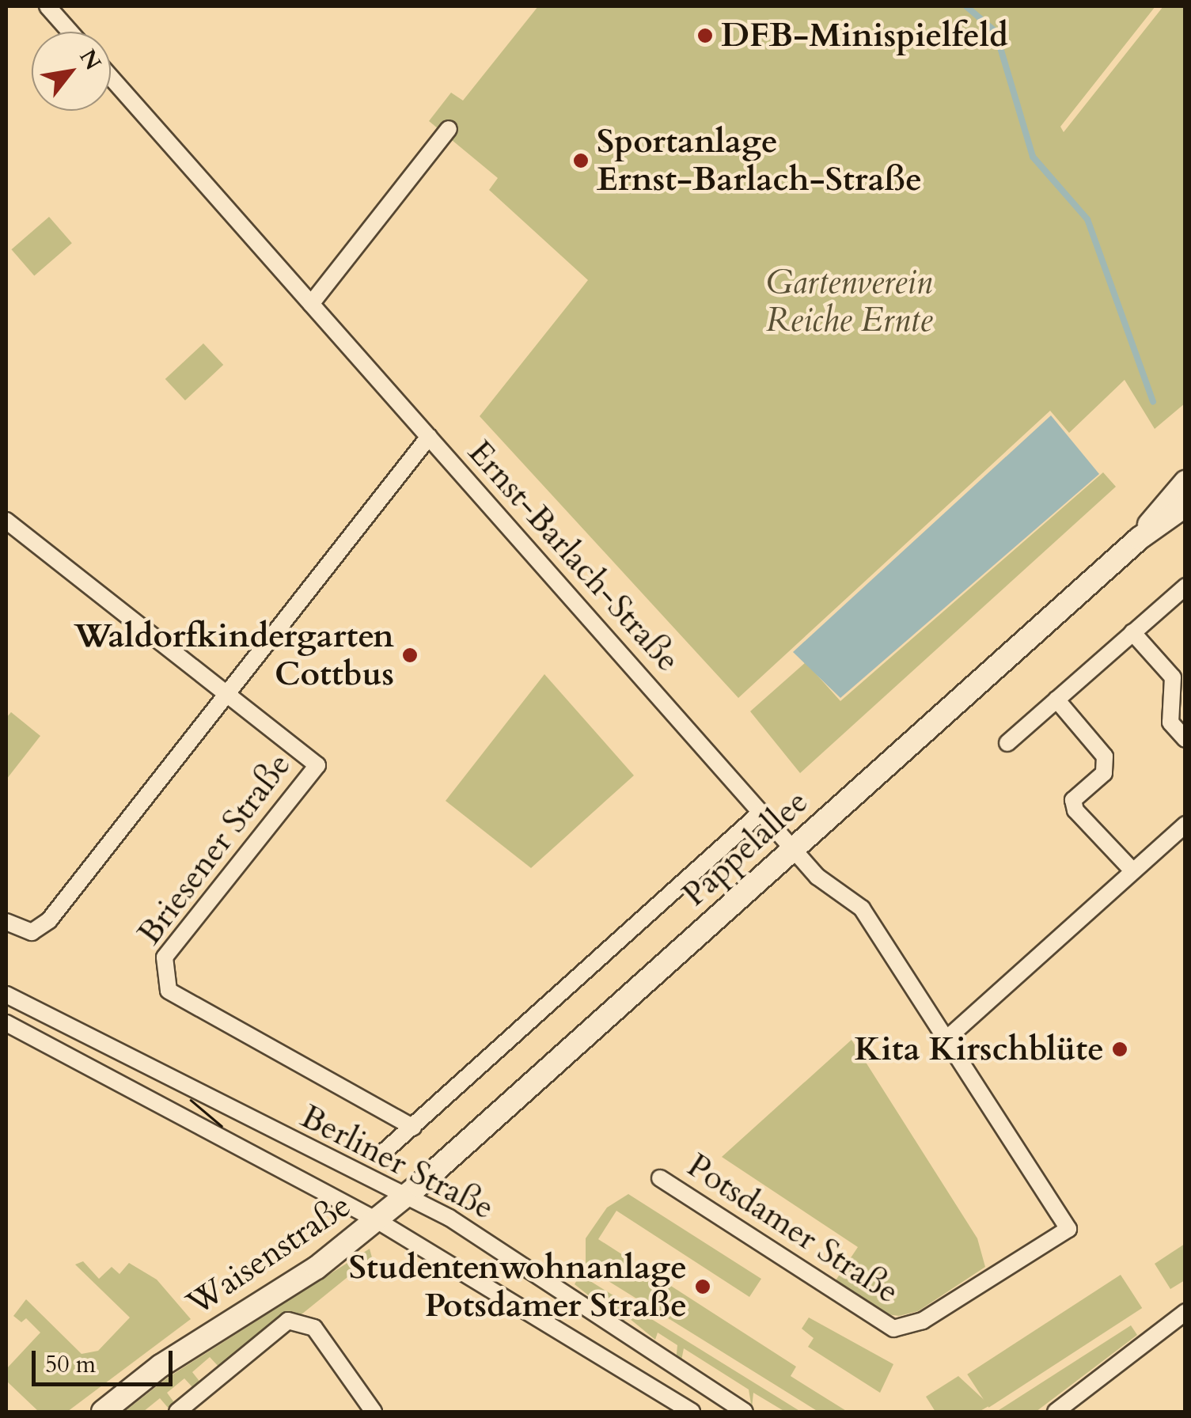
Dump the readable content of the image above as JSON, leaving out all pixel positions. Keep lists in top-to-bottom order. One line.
{"streets":{"main road":["Pappelallee","Waisenstraße"],"street":["Ernst-Barlach-Straße","Briesener Straße","Berliner Straße","Potsdamer Straße"]},"crossings":[["Ernst-Barlach-Straße","Pappelallee"],["Ernst-Barlach-Straße","Potsdamer Straße"],["Pappelallee","Briesener Straße"],["Pappelallee","Berliner Straße"],["Pappelallee","Potsdamer Straße"],["Pappelallee","Waisenstraße"],["Berliner Straße","Waisenstraße"]],"parks":["Gartenverein Reiche Ernte"],"places":["DFB-Minispielfeld","Sportanlage Ernst-Barlach-Straße","Waldorfkindergarten Cottbus","Kita Kirschblüte","Studentenwohnanlage Potsdamer Straße"],"scale_bar":"50 m","north":"top right"}
